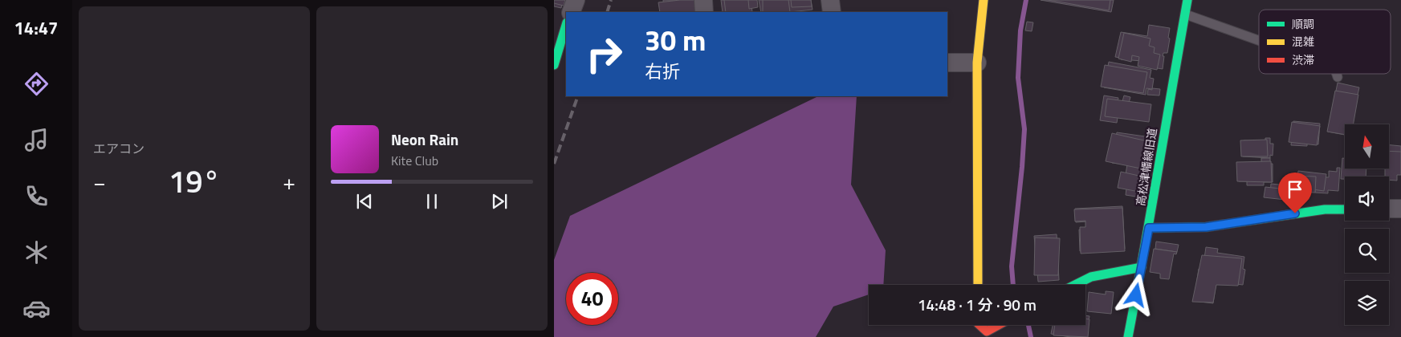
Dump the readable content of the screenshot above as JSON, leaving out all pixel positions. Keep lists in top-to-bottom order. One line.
{"streets":{"street":["高松津幡線旧道"]},"legend":["順調","混雑","渋滞"],"north":"top","page":{"tabs":"14:47","tile":"エアコン","turn":["30 m","右折"],"song":["Neon Rain","Kite Club"],"heat":["−","19°","+"],"limit":"40","trip":"14:48 · 1 分 · 90 m"}}
